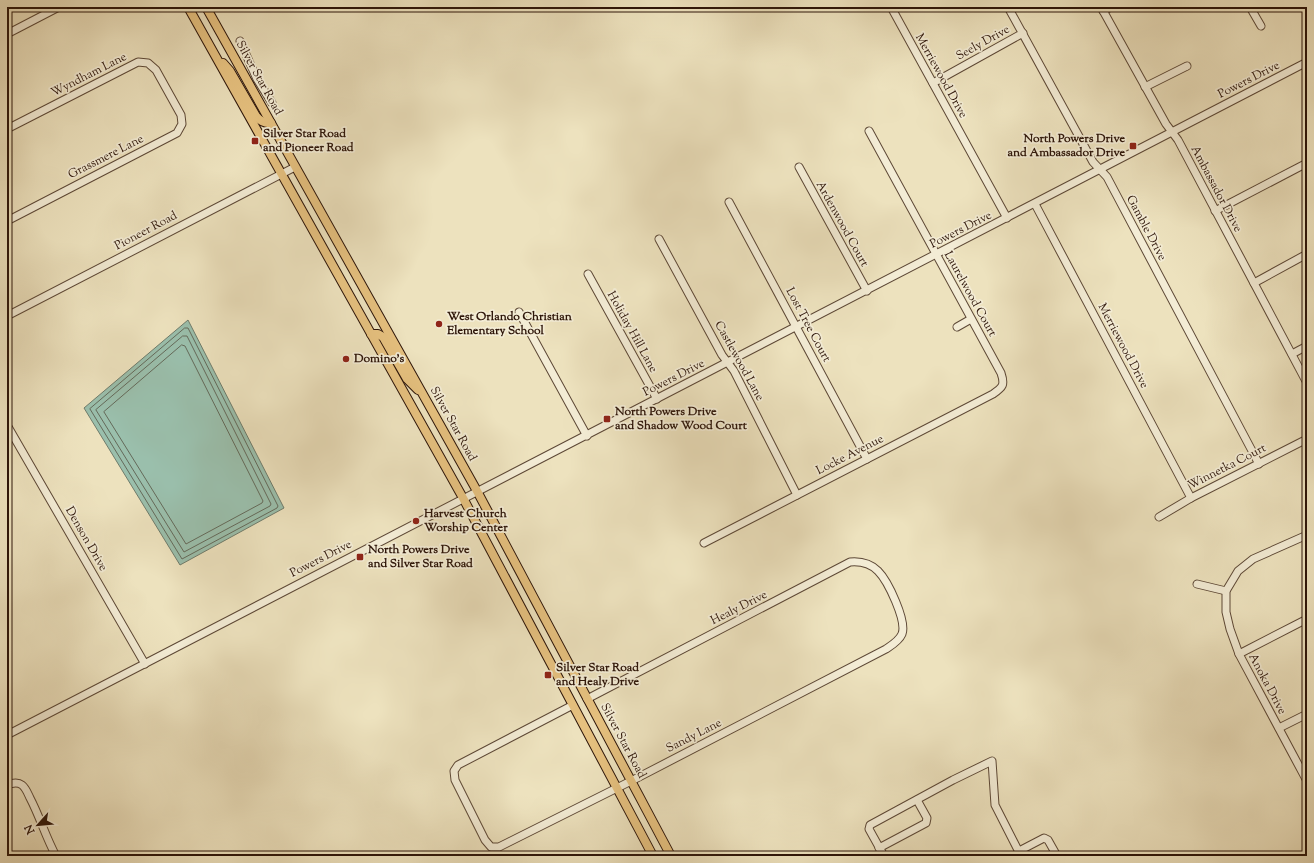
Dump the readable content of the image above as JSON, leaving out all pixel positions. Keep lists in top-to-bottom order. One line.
{"streets":{"main road":["Silver Star Road"],"street":["Seely Drive","Wyndham Lane","Merriewood Drive","Powers Drive","Grassmere Lane","Ambassador Drive","Ardenwood Court","Gamble Drive","Pioneer Road","Laurelwood Court","Lost Tree Court","Holiday Hill Lane","Castlewood Lane","Locke Avenue","Winnetka Court","Denson Drive","Healy Drive","Anoka Drive","Sandy Lane"]},"crossings":[["Seely Drive","Merriewood Drive"],["Seely Drive","Gamble Drive"],["Wyndham Lane","Grassmere Lane"],["Merriewood Drive","Powers Drive"],["Merriewood Drive","Winnetka Court"],["Silver Star Road","Powers Drive"],["Silver Star Road","Pioneer Road"],["Silver Star Road","Healy Drive"],["Silver Star Road","Sandy Lane"],["Powers Drive","Ambassador Drive"],["Powers Drive","Ardenwood Court"],["Powers Drive","Gamble Drive"],["Powers Drive","Laurelwood Court"],["Powers Drive","Lost Tree Court"],["Powers Drive","Holiday Hill Lane"],["Powers Drive","Castlewood Lane"],["Powers Drive","Denson Drive"],["Gamble Drive","Winnetka Court"],["Laurelwood Court","Locke Avenue"],["Lost Tree Court","Locke Avenue"],["Castlewood Lane","Locke Avenue"],["Healy Drive","Sandy Lane"]],"places":{"transit":["Silver Star Road and Pioneer Road","North Powers Drive and Ambassador Drive","North Powers Drive and Shadow Wood Court","North Powers Drive and Silver Star Road","Silver Star Road and Healy Drive"],"other":["West Orlando Christian Elementary School","Domino's","Harvest Church Worship Center"]},"north":"bottom left"}
